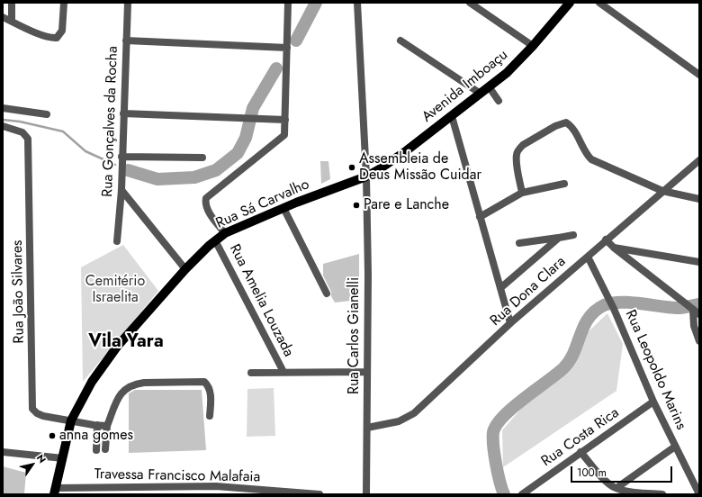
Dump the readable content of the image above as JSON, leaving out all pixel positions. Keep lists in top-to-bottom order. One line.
{"streets":{"main road":["Avenida Imboaçu","Rua Sá Carvalho"],"street":["Rua Gonçalves da Rocha","Rua João Silvares","Rua Dona Clara","Rua Amelia Louzada","Rua Carlos Gianelli","Rua Leopoldo Marins","Rua Costa Rica","Travessa Francisco Malafaia"]},"crossings":[["Avenida Imboaçu","Rua Sá Carvalho"],["Avenida Imboaçu","Rua Carlos Gianelli"],["Rua Sá Carvalho","Rua João Silvares"],["Rua Sá Carvalho","Rua Amelia Louzada"],["Rua Sá Carvalho","Rua Carlos Gianelli"],["Rua Sá Carvalho","Travessa Francisco Malafaia"],["Rua Dona Clara","Rua Carlos Gianelli"],["Rua Dona Clara","Rua Leopoldo Marins"],["Rua Leopoldo Marins","Rua Costa Rica"]],"districts":["Vila Yara"],"parks":["Cemitério Israelita"],"places":["Assembleia de Deus Missão Cuidar","Pare e Lanche","anna gomes"],"scale_bar":"100 m","north":"top right"}
